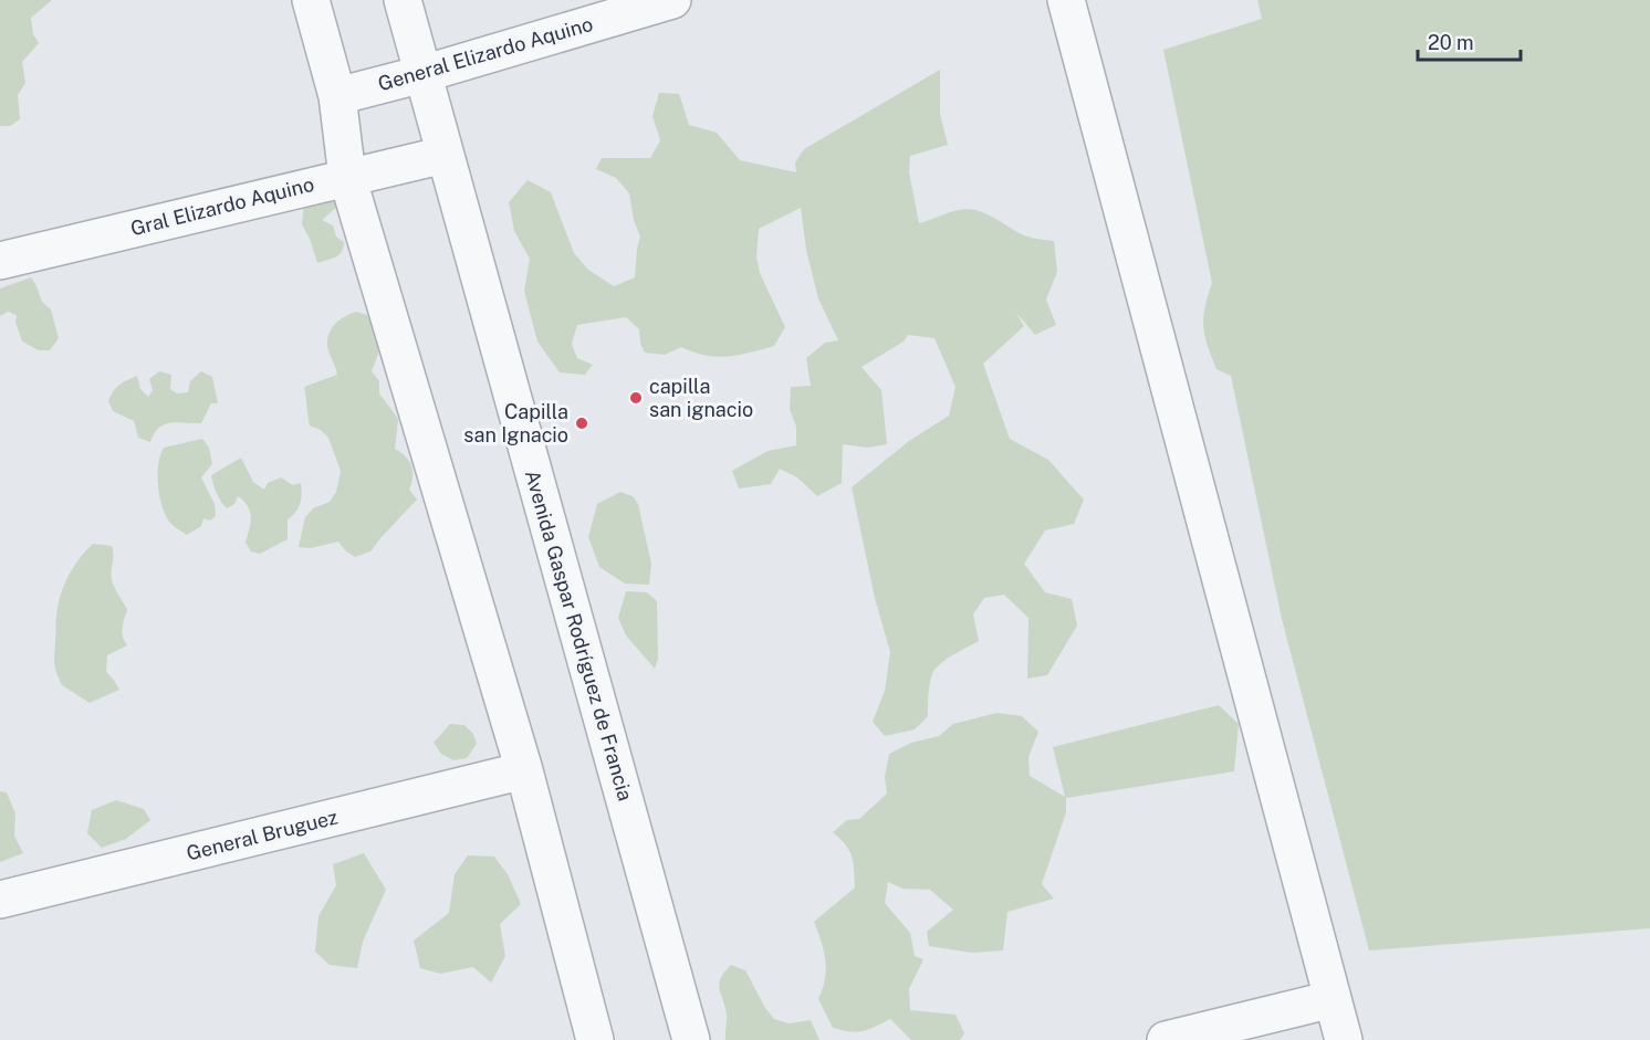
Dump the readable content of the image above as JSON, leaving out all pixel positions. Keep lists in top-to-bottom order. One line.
{"streets":{"street":["General Elizardo Aquino","Gral Elizardo Aquino","Avenida Gaspar Rodríguez de Francia","General Bruguez"]},"crossings":[["General Elizardo Aquino","Avenida Gaspar Rodríguez de Francia"],["Gral Elizardo Aquino","Avenida Gaspar Rodríguez de Francia"]],"places":["capilla san ignacio","Capilla san Ignacio"],"scale_bar":"20 m"}
